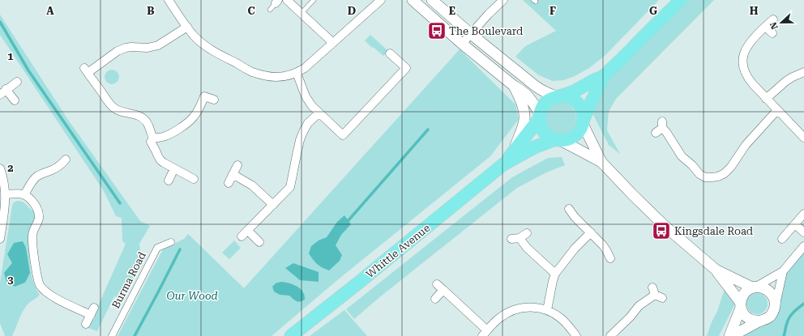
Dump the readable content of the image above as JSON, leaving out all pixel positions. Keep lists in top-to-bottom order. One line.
{"streets":{"main road":["Whittle Avenue"],"street":["Burma Road"]},"parks":["Our Wood"],"places":{"bus stop":["The Boulevard","Kingsdale Road"]},"north":"left","grid":{"columns":["A","B","C","D","E","F","G","H"],"rows":["1","2","3"]}}
